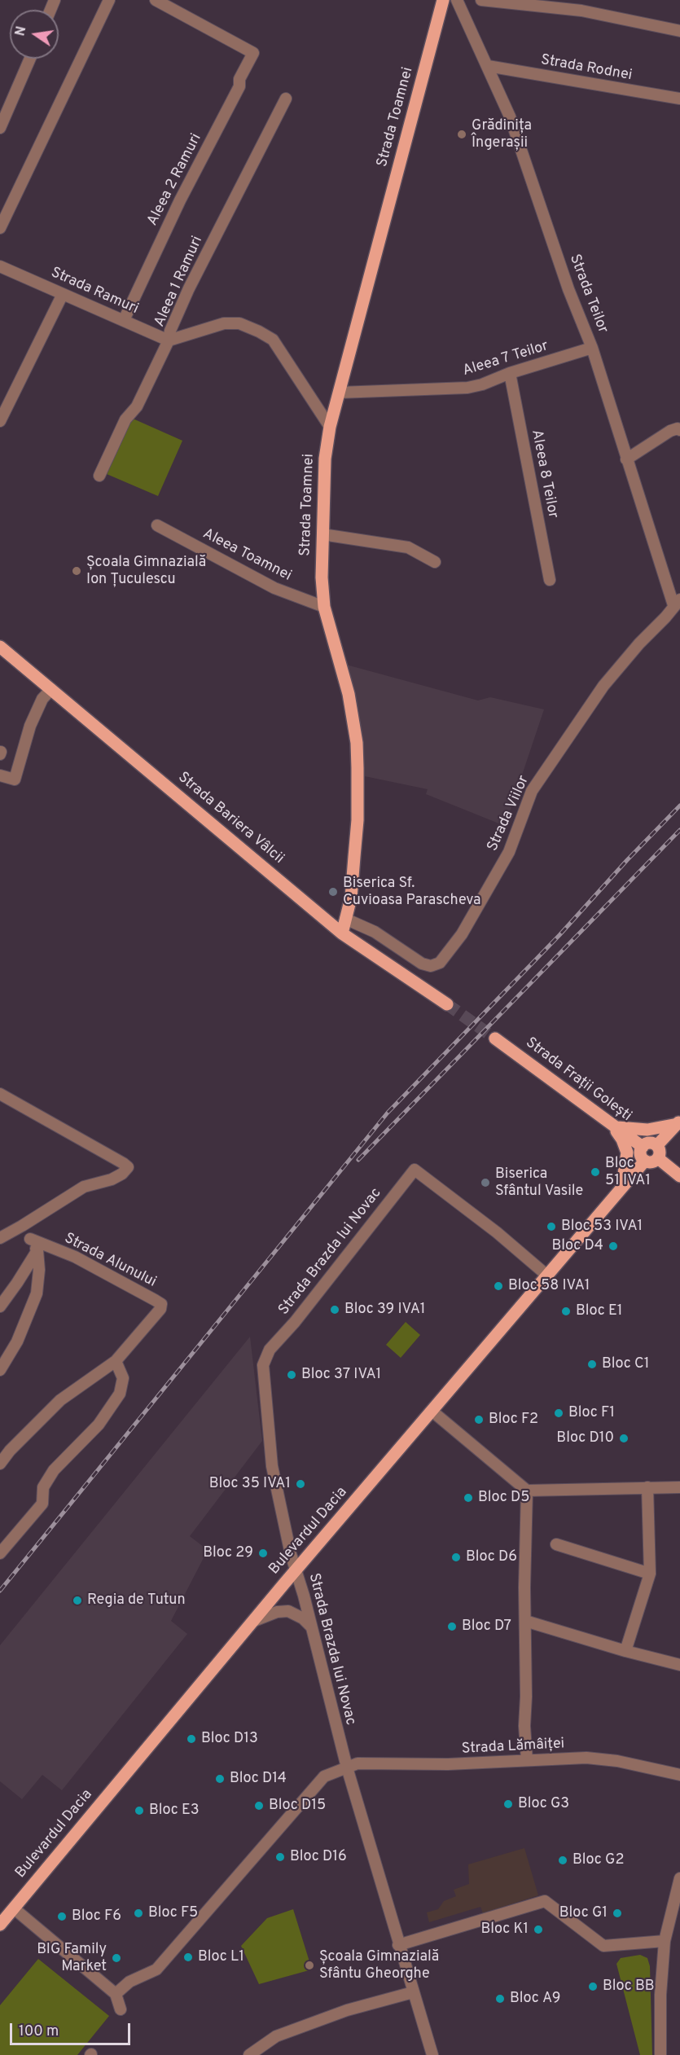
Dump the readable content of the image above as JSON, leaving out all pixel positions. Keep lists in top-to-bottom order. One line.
{"streets":{"main road":["Strada Toamnei","Strada Bariera Vâlcii","Strada Frații Golești","Bulevardul Dacia"],"street":["Strada Rodnei","Aleea 2 Ramuri","Aleea 1 Ramuri","Strada Ramuri","Strada Teilor","Aleea 7 Teilor","Aleea 8 Teilor","Aleea Toamnei","Strada Viilor","Strada Brazda lui Novac","Strada Alunului","Strada Lămâiței"]},"crossings":[["Strada Rodnei","Strada Teilor"],["Strada Toamnei","Aleea 7 Teilor"],["Strada Toamnei","Aleea Toamnei"],["Strada Toamnei","Strada Viilor"],["Strada Toamnei","Strada Bariera Vâlcii"],["Aleea 2 Ramuri","Strada Ramuri"],["Aleea 1 Ramuri","Strada Ramuri"],["Strada Teilor","Aleea 7 Teilor"],["Strada Teilor","Strada Viilor"],["Aleea 7 Teilor","Aleea 8 Teilor"],["Strada Frații Golești","Bulevardul Dacia"],["Strada Brazda lui Novac","Bulevardul Dacia"],["Strada Brazda lui Novac","Strada Lămâiței"]],"places":["Grădinița Îngerașii","Școala Gimnazială Ion Țuculescu","Biserica Sf. Cuvioasa Parascheva","Bloc 51 IVA1","Biserica Sfântul Vasile","Bloc 53 IVA1","Bloc D4","Bloc 58 IVA1","Bloc 39 IVA1","Bloc E1","Bloc C1","Bloc 37 IVA1","Bloc F1","Bloc F2","Bloc D10","Bloc 35 IVA1","Bloc D5","Bloc 29","Bloc D6","Regia de Tutun","Bloc D7","Bloc D13","Bloc D14","Bloc G3","Bloc D15","Bloc E3","Bloc D16","Bloc G2","Bloc F5","Bloc G1","Bloc F6","Bloc K1","Bloc L1","BIG Family Market","Școala Gimnazială Sfântu Gheorghe","Bloc BB","Bloc A9"],"scale_bar":"100 m","north":"left"}
